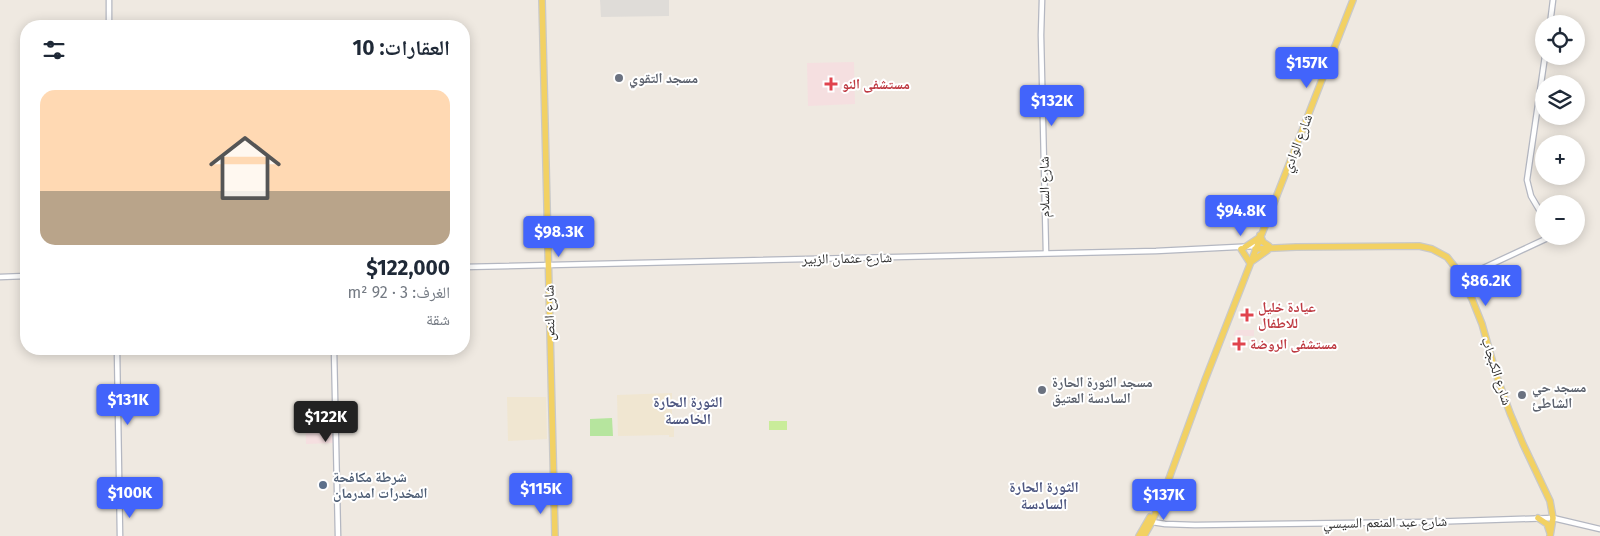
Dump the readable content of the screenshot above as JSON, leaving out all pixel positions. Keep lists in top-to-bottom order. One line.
{"streets":{"main road":["شارع الوادي","شارع النص","شارع الكبجاب"],"street":["شارع السلام","شارع عثمان الزبير","شارع عبد المنعم السيسي"]},"crossings":[["شارع الوادي","شارع عثمان الزبير"],["شارع الوادي","شارع عبد المنعم السيسي"],["شارع السلام","شارع عثمان الزبير"],["شارع عثمان الزبير","شارع النص"],["شارع الكبجاب","شارع عبد المنعم السيسي"]],"districts":["الثورة الحارة الخامسة","الثورة الحارة السادسة"],"places":{"other":["مسجد التقوي","مسجد الثورة الحارة السادسة العتيق","مسجد حي الشاطئ","شرطة مكافحة المخدرات امدرمان"],"health":["مستشفى النو","عيادة خليل للاطفال","مستشفى الروضة"]},"page":{"map_buttons":["+","−"],"heading":"العقارات: 10","price":["$157K","$132K","$94.8K","$98.3K","$86.2K","$131K","$122K","$115K","$100K","$137K"],"list":[{"name":"$122,000","note":"الغرف: 3 · 92 m² · شقة"}]}}
